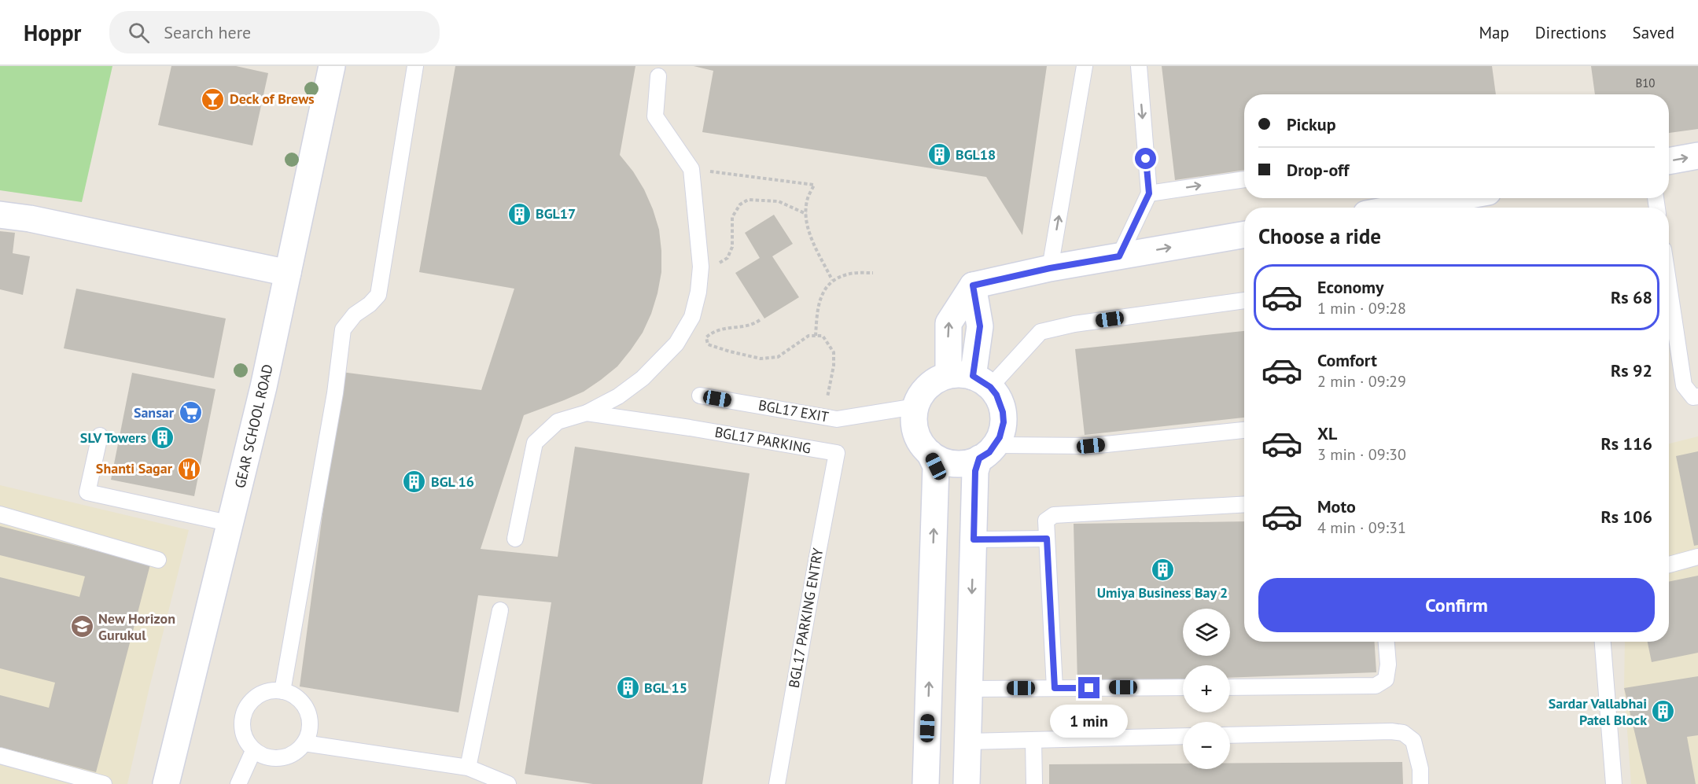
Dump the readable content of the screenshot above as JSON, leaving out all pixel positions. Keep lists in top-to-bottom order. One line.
{"streets":{"street":["GEAR SCHOOL ROAD"],"lane":["BGL17 EXIT","BGL17 PARKING","BGL17 PARKING ENTRY"]},"crossings":[["BGL17 PARKING","BGL17 PARKING ENTRY"]],"places":{"bar":["Deck of Brews"],"building":["BGL18","BGL17","SLV Towers","BGL 16","Umiya Business Bay 2","BGL 15","Sardar Vallabhai Patel Block"],"supermarket":["Sansar"],"restaurant":["Shanti Sagar"],"school or university":["New Horizon Gurukul"]},"house_numbers":["B10"],"page":{"header":"Hoppr","search":"Search here","nav":["Map","Directions","Saved"],"banner":["Pickup","Drop-off"],"heading":"Choose a ride","list":[{"name":"Economy","note":"1 min · 09:28","value":"Rs 68"},{"name":"Comfort","note":"2 min · 09:29","value":"Rs 92"},{"name":"XL","note":"3 min · 09:30","value":"Rs 116"},{"name":"Moto","note":"4 min · 09:31","value":"Rs 106"}],"buttons":"Confirm","map_buttons":["+","−"],"bubble":"1 min"}}
